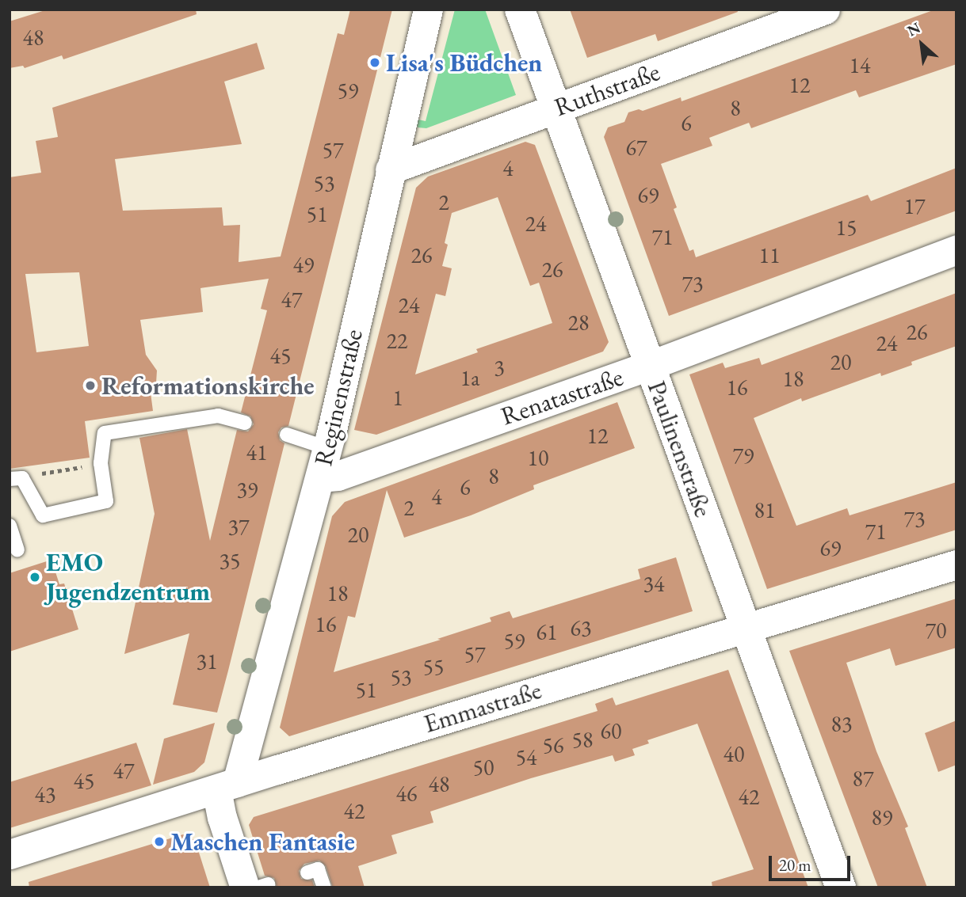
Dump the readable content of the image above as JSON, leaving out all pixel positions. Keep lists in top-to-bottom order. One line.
{"streets":{"street":["Ruthstraße","Renatastraße","Reginenstraße","Paulinenstraße","Emmastraße"]},"crossings":[["Ruthstraße","Reginenstraße"],["Ruthstraße","Paulinenstraße"],["Renatastraße","Reginenstraße"],["Renatastraße","Paulinenstraße"],["Reginenstraße","Emmastraße"],["Paulinenstraße","Emmastraße"]],"places":["Lisa's Büdchen","Reformationskirche","EMO Jugendzentrum","Maschen Fantasie"],"house_numbers":["48","14","12","59","8","6","67","57","4","53","69","2","17","51","24","15","71","26","11","49","26","73","47","24","28","26","22","24","45","20","3","1a","18","16","1","12","41","79","10","8","6","39","4","2","81","73","37","71","20","69","35","34","18","16","63","70","61","59","57","31","55","53","51","83","60","58","56","40","54","50","47","87","45","48","46","43","42","42","89"],"scale_bar":"20 m","north":"top left"}
